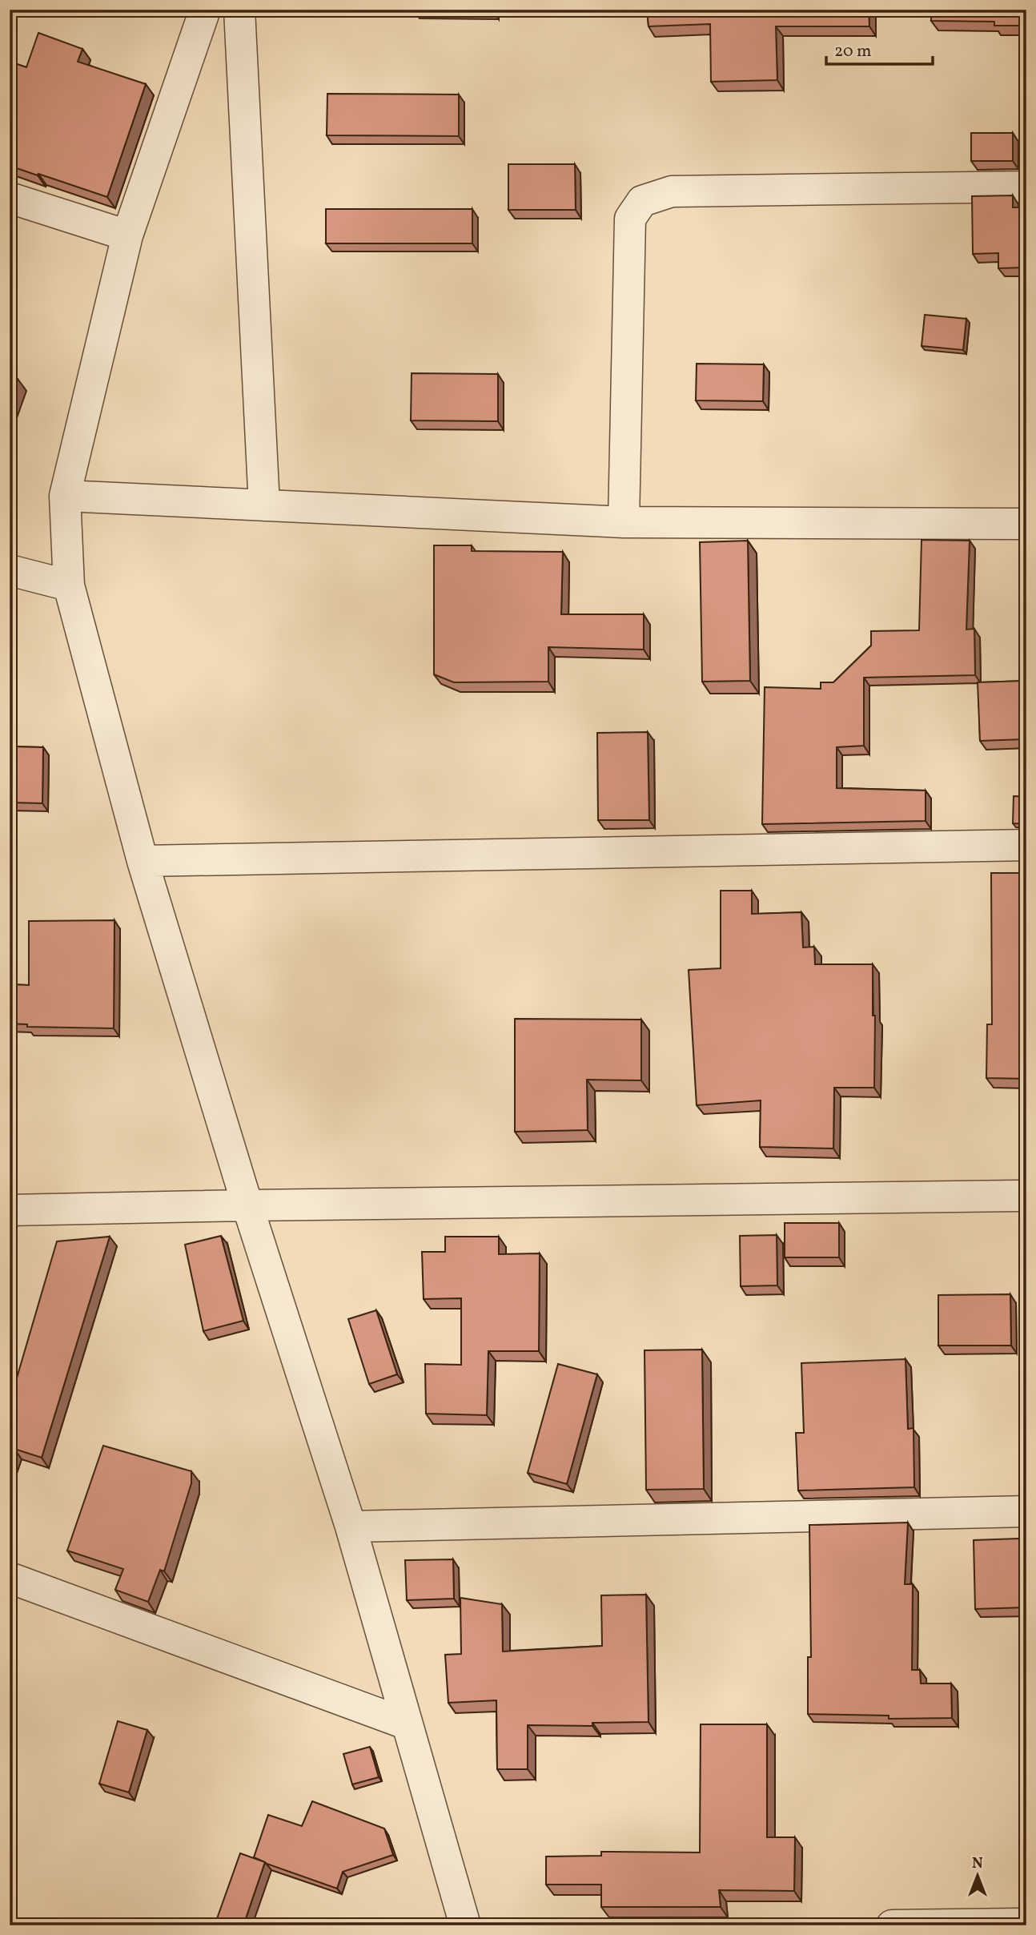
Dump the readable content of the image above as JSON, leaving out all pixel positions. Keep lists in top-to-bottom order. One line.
{"scale_bar":"20 m","north":"top"}
